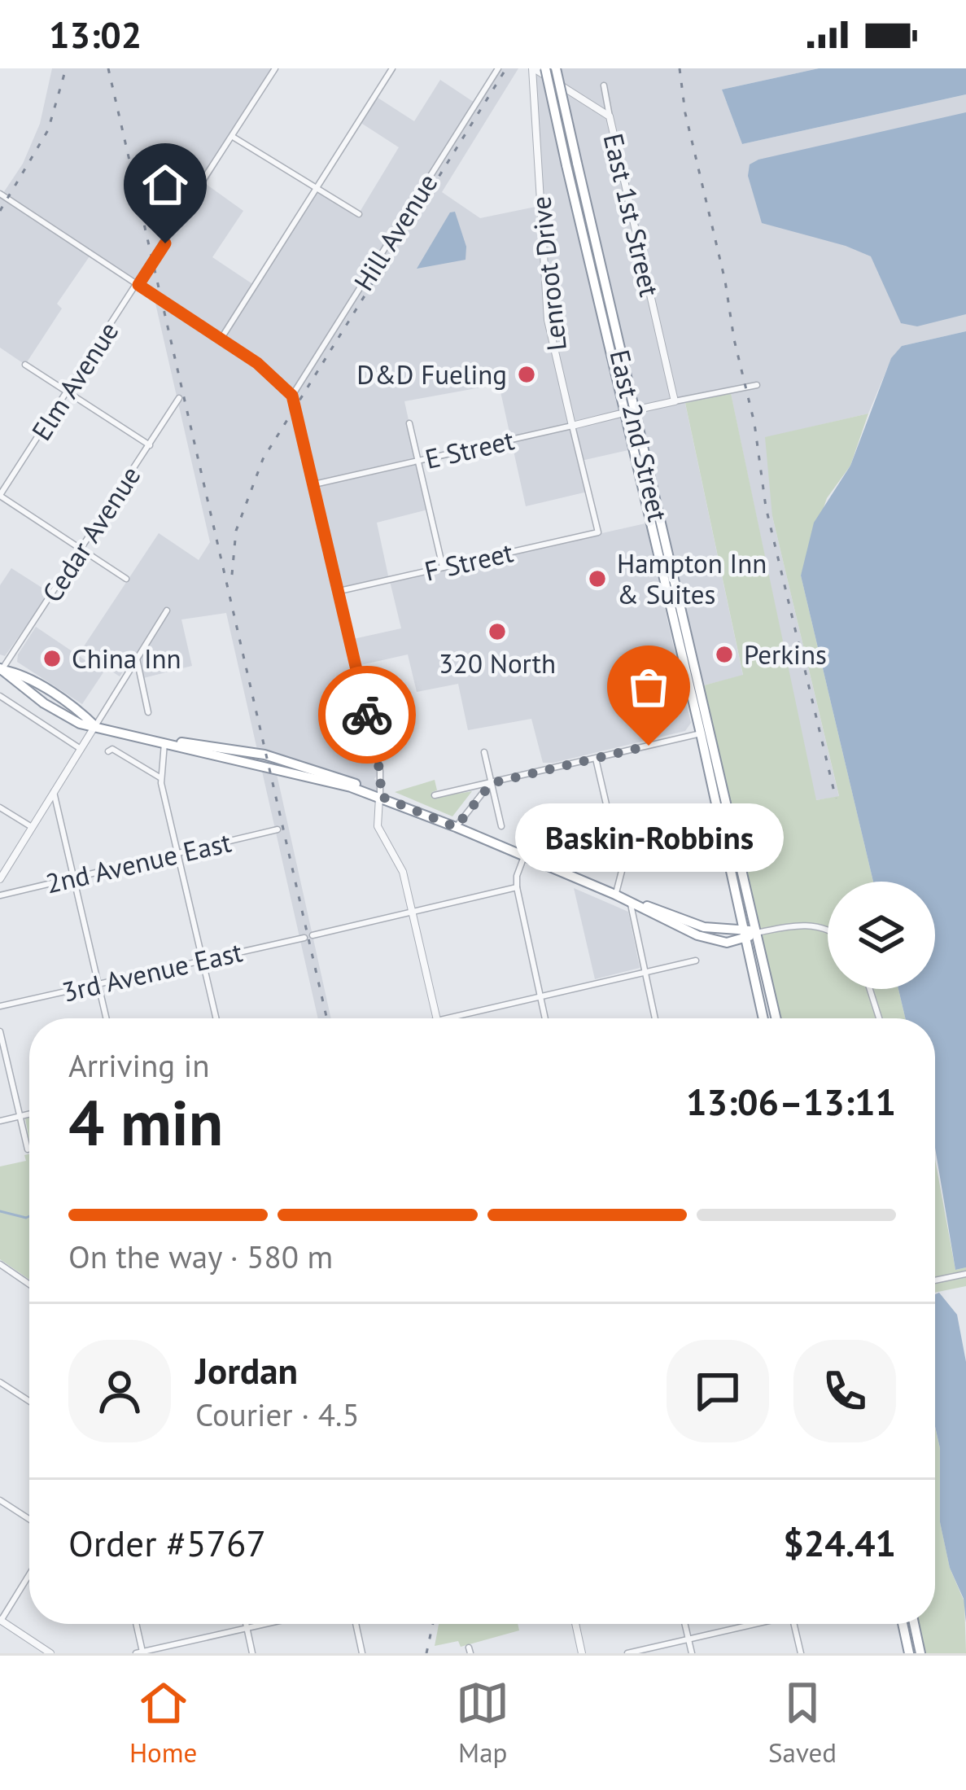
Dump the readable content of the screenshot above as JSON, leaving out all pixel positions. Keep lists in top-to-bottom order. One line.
{"streets":{"highway":["East 2nd Street"],"street":["East 1st Street","Hill Avenue","Lenroot Drive","Elm Avenue","E Street","Cedar Avenue","F Street","2nd Avenue East","3rd Avenue East"]},"crossings":[["East 1st Street","Lenroot Drive"],["East 1st Street","E Street"],["Lenroot Drive","E Street"],["Lenroot Drive","F Street"],["East 2nd Street","E Street"]],"places":["D&D Fueling","Hampton Inn & Suites","320 North","Perkins","China Inn","Baskin-Robbins"],"page":{"status":"13:02","bubble":"Baskin-Robbins","heading":["4 min","Arriving in","13:06–13:11"],"panel":["Jordan","Courier · 4.5","Order #5767","$24.41"],"bar":"On the way · 580 m","tabs":["Home","Map","Saved"]}}
